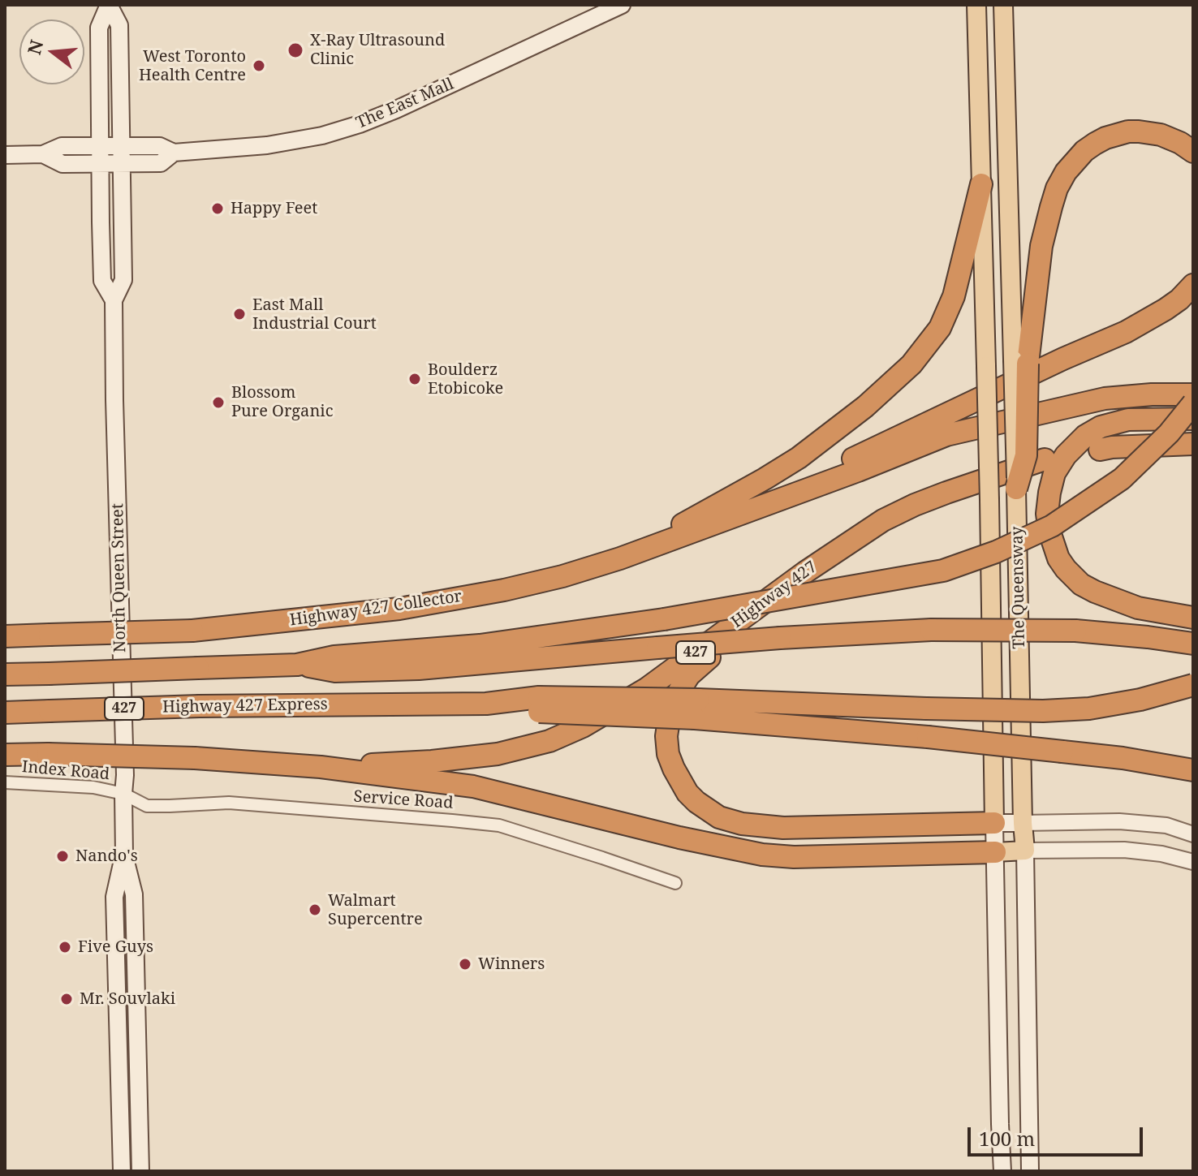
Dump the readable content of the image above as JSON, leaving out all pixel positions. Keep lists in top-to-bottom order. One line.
{"streets":{"highway":["Highway 427","Highway 427 Collector","427","Highway 427 Express"],"main road":["The East Mall","North Queen Street","The Queensway"],"street":["Index Road","Service Road"]},"crossings":[["The East Mall","North Queen Street"],["North Queen Street","Index Road"],["North Queen Street","Service Road"],["Highway 427","427"],["Index Road","Service Road"]],"places":["X-Ray Ultrasound Clinic","West Toronto Health Centre","Happy Feet","East Mall Industrial Court","Boulderz Etobicoke","Blossom Pure Organic","Nando's","Walmart Supercentre","Five Guys","Winners","Mr. Souvlaki"],"scale_bar":"100 m","north":"left"}
